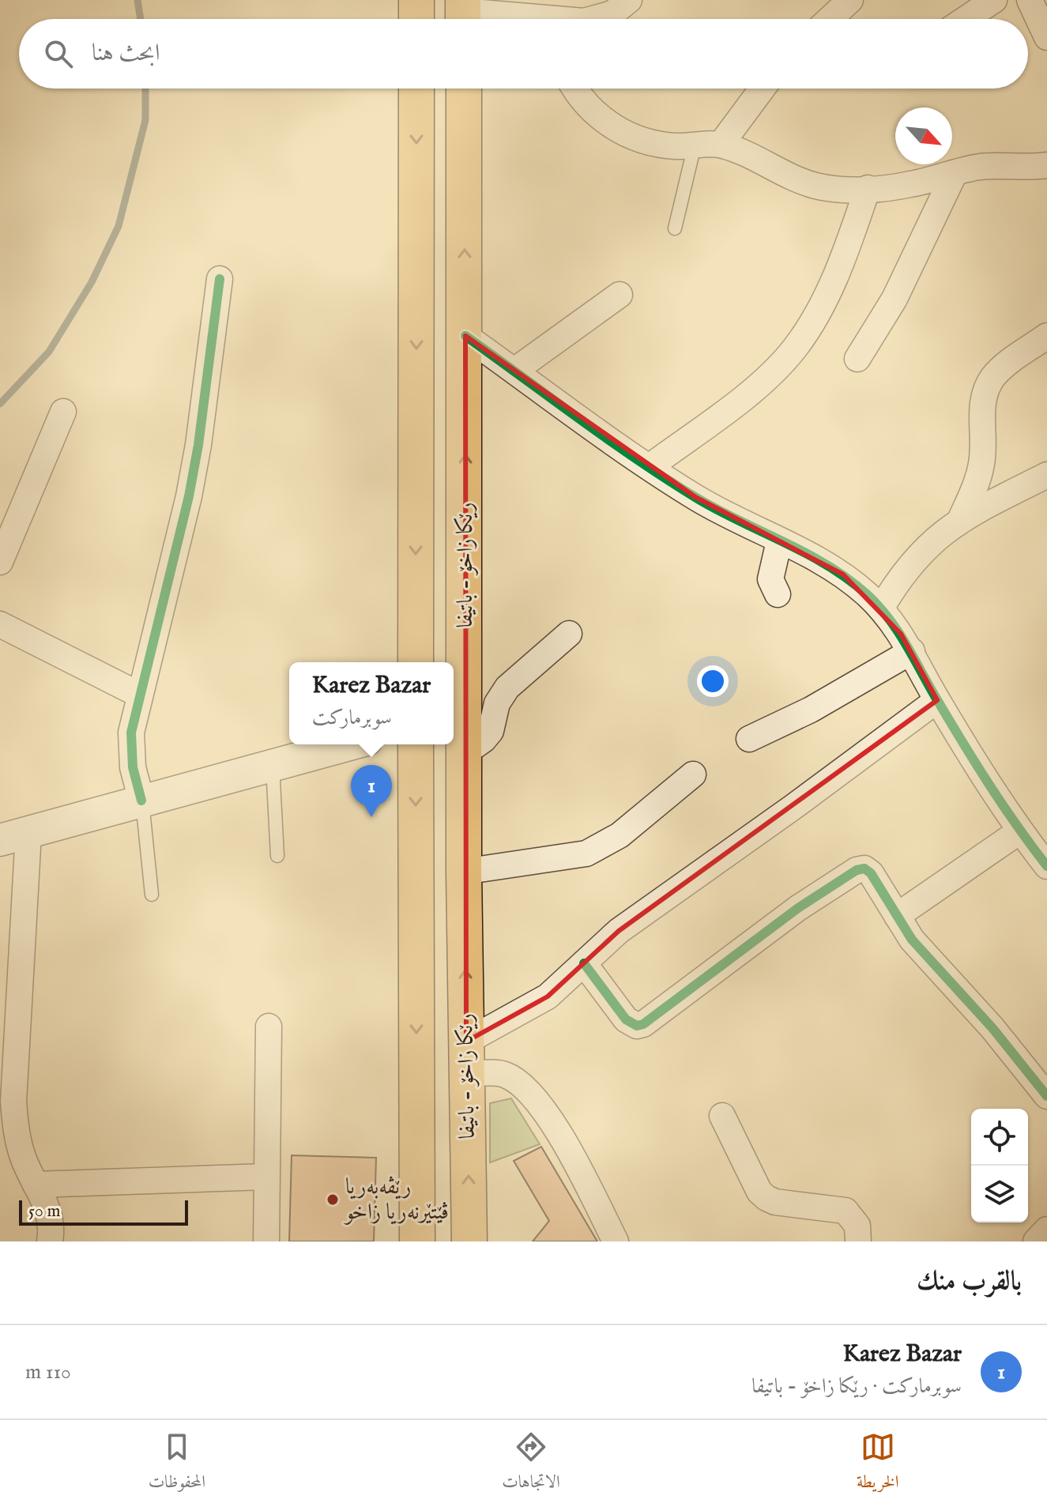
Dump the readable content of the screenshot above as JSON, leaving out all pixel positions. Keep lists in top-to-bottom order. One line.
{"streets":{"highway":["رێکا زاخۆ - باتیفا"]},"places":["رێڤەبەریا ڤێتێرنەریا زاخو"],"scale_bar":"50 m","north":"bottom right","page":{"search":"ابحث هنا","popup":["Karez Bazar","سوبرماركت"],"pins":"1","scale":"50 m","heading":"بالقرب منك","list":[{"mark":"1","name":"Karez Bazar","note":"سوبرماركت · رێکا زاخۆ - باتیفا","value":"110 m"}],"nav":["الخريطة","الاتجاهات","المحفوظات"]}}
